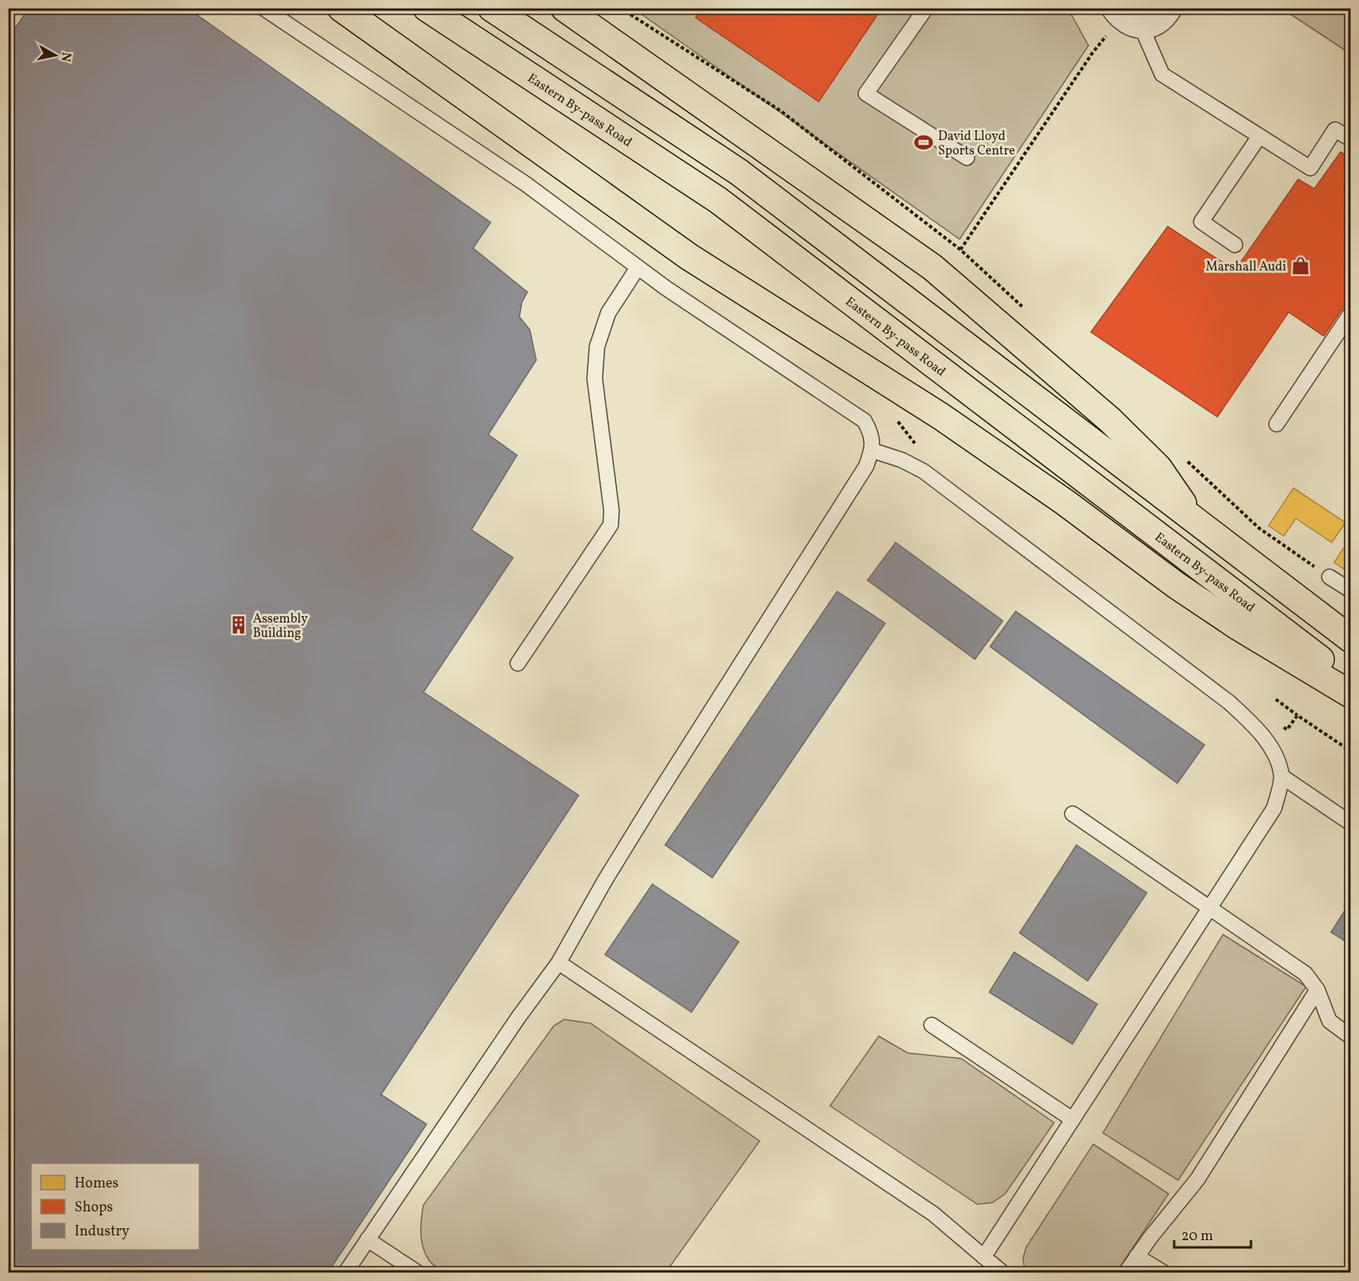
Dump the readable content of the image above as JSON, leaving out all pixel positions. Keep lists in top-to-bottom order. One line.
{"streets":{"highway":["Eastern By-pass Road"]},"places":{"sports":["David Lloyd Sports Centre"],"shop":["Marshall Audi"],"building":["Assembly Building"]},"legend":["Homes","Shops","Industry"],"scale_bar":"20 m","north":"right"}
